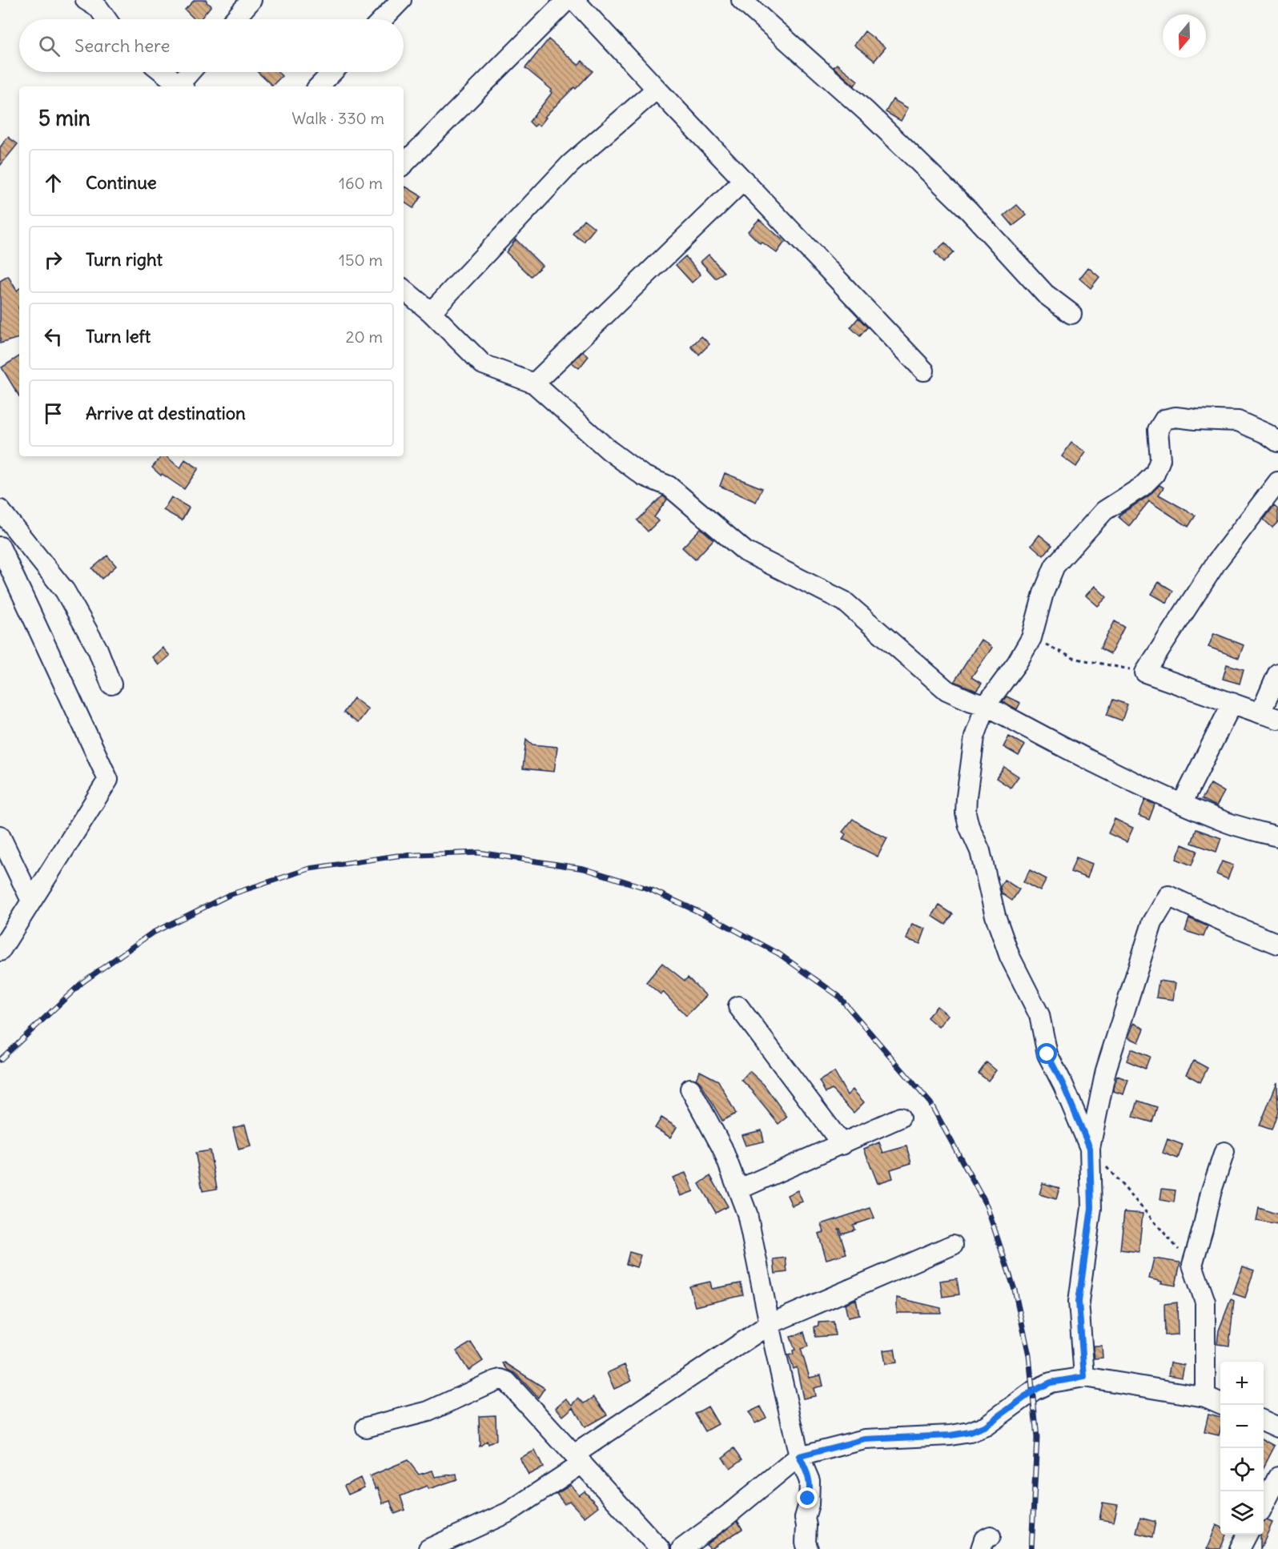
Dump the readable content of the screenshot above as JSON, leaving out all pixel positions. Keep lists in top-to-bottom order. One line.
{"north":"bottom","page":{"search":"Search here","heading":["5 min","Walk · 330 m"],"list":[["Continue","160 m"],["Turn right","150 m"],["Turn left","20 m"],"Arrive at destination"],"map_buttons":["+","−"]}}
